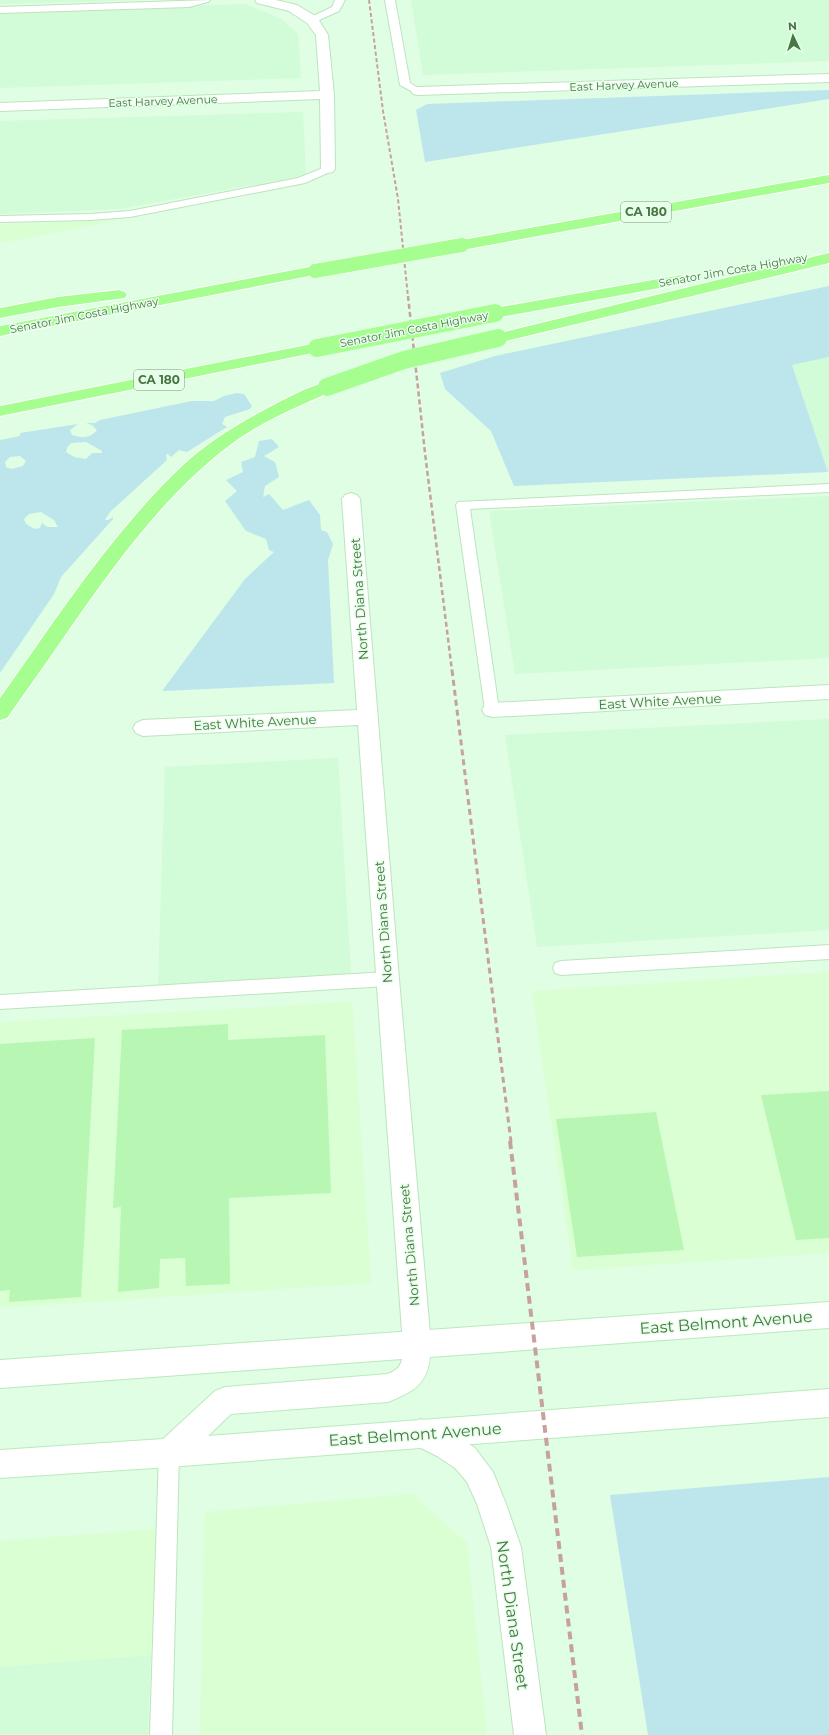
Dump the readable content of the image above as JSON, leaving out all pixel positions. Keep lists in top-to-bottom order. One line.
{"streets":{"highway":["CA 180","Senator Jim Costa Highway"],"street":["East Harvey Avenue","North Diana Street","East White Avenue","East Belmont Avenue"]},"crossings":[["North Diana Street","East White Avenue"],["North Diana Street","East Belmont Avenue"]],"north":"top"}
